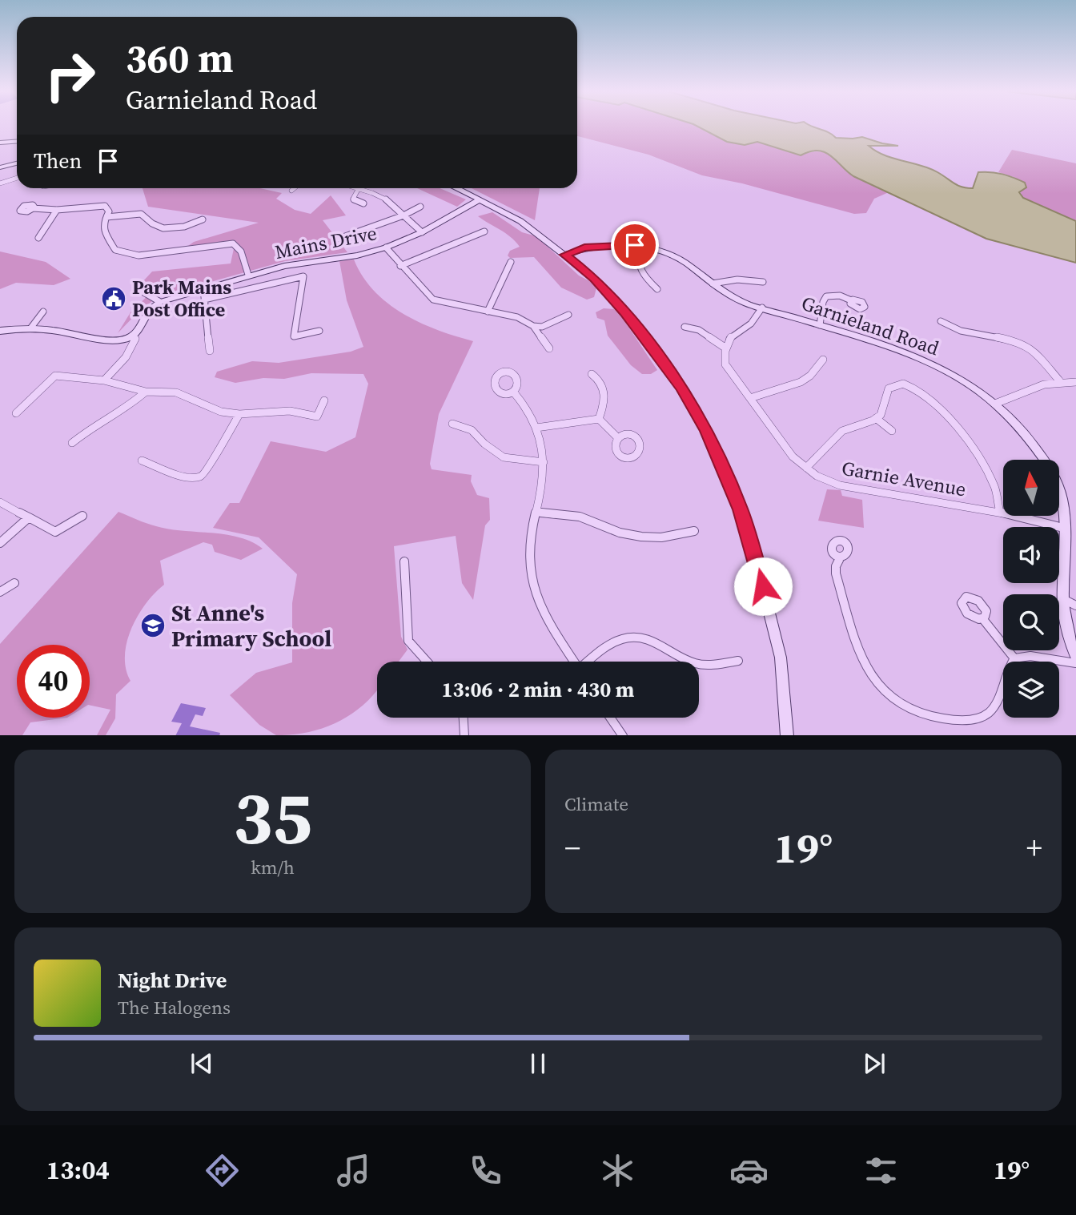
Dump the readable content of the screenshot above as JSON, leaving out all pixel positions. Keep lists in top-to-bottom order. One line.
{"streets":{"street":["Mains Drive","Garnieland Road","Garnie Avenue"]},"crossings":[["Garnieland Road","Garnie Avenue"]],"places":{"public building":["Park Mains Post Office"],"school or university":["St Anne's Primary School"]},"north":"top","page":{"turn":["360 m","Garnieland Road"],"then":"Then","limit":"40","trip":"13:06 · 2 min · 430 m","tile":[["35","km/h"],"Climate"],"heat":["−","19°","+"],"song":["Night Drive","The Halogens"],"tabs":["13:04","19°"]}}
